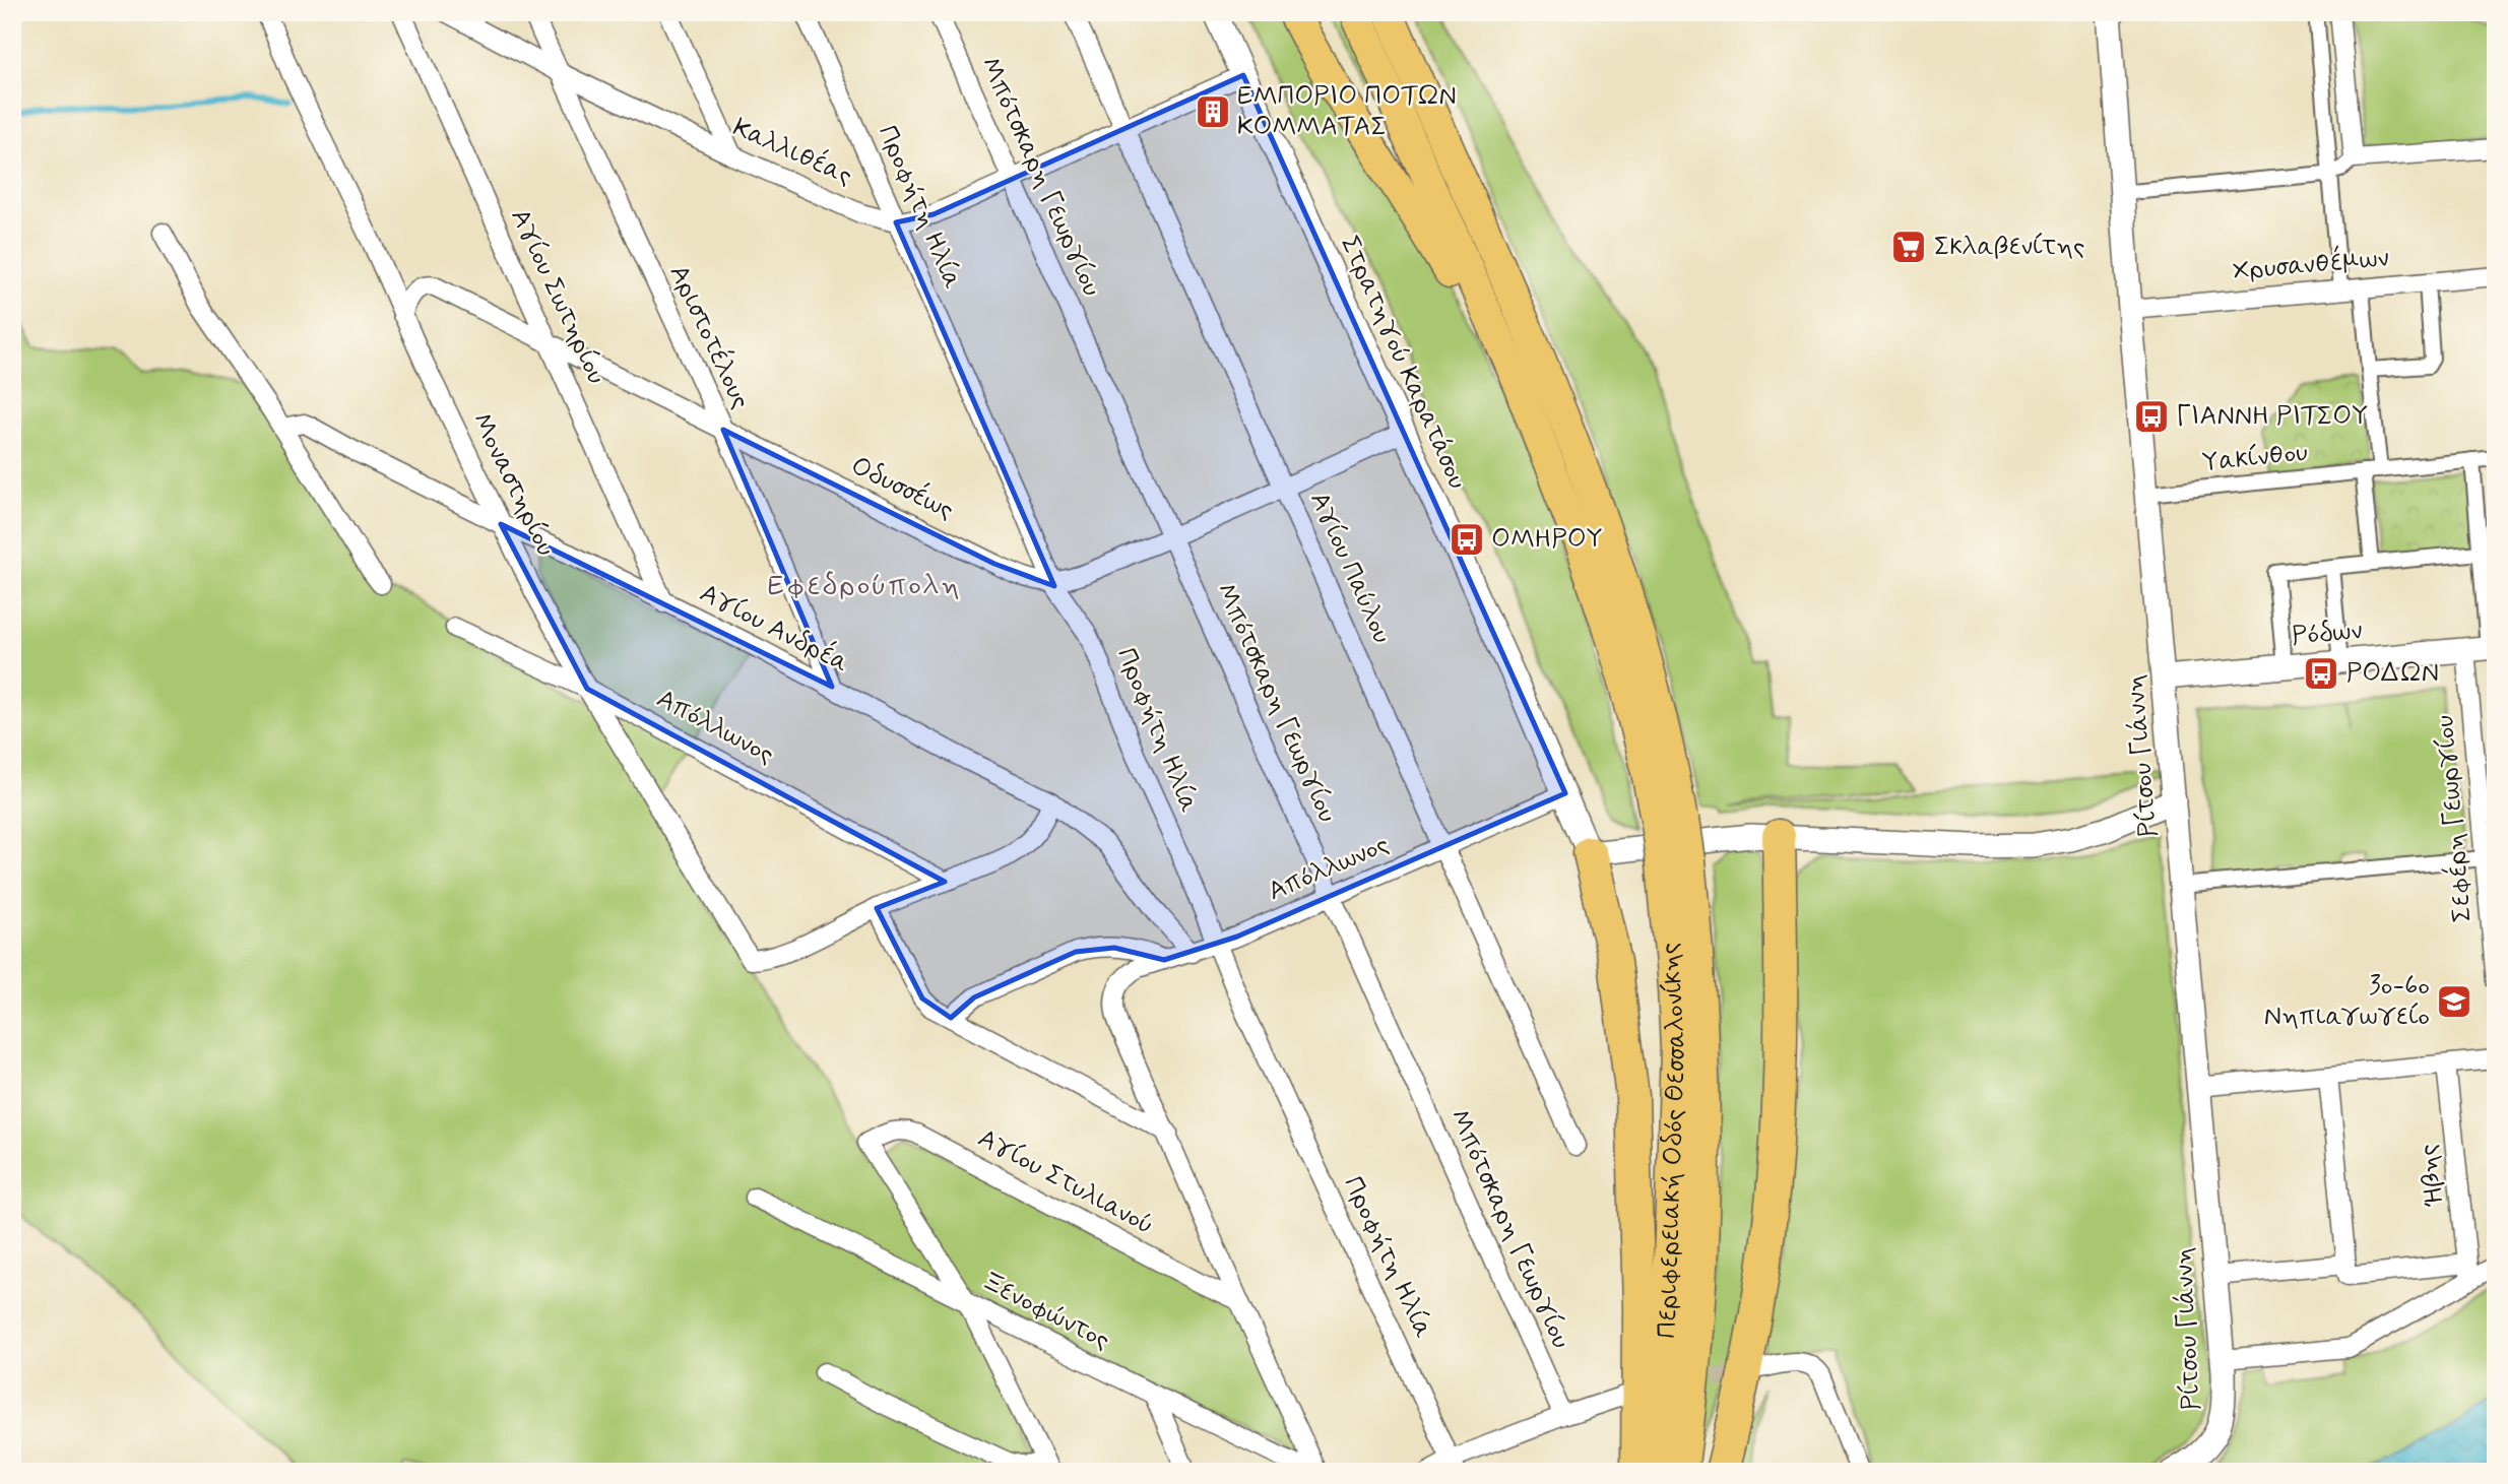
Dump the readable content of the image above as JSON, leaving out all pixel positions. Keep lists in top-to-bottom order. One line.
{"streets":{"highway":["Περιφερειακή Οδός Θεσσαλονίκης"],"street":["Καλλιθέας","Μπότσκαρη Γεωργίου","Προφήτη Ηλία","Χρυσανθέμων","Αγίου Σωτηρίου","Αριστοτέλους","Στρατηγού Καρατάσου","Υακίνθου","Μοναστηρίου","Οδυσσέως","Αγίου Παύλου","Αγίου Ανδρέα","Ρόδων","Απόλλωνος","Ρίτσου Γιάννη","Σεφέρη Γεωργίου","Ήβης","Αγίου Στυλιανού","Ξενοφώντος"]},"crossings":[["Καλλιθέας","Μπότσκαρη Γεωργίου"],["Καλλιθέας","Προφήτη Ηλία"],["Καλλιθέας","Αριστοτέλους"],["Καλλιθέας","Στρατηγού Καρατάσου"],["Καλλιθέας","Αγίου Παύλου"],["Μπότσκαρη Γεωργίου","Οδυσσέως"],["Μπότσκαρη Γεωργίου","Απόλλωνος"],["Προφήτη Ηλία","Οδυσσέως"],["Προφήτη Ηλία","Απόλλωνος"],["Χρυσανθέμων","Ρίτσου Γιάννη"],["Αγίου Σωτηρίου","Οδυσσέως"],["Αγίου Σωτηρίου","Αγίου Ανδρέα"],["Αριστοτέλους","Οδυσσέως"],["Αριστοτέλους","Αγίου Ανδρέα"],["Στρατηγού Καρατάσου","Οδυσσέως"],["Στρατηγού Καρατάσου","Απόλλωνος"],["Υακίνθου","Ρίτσου Γιάννη"],["Μοναστηρίου","Οδυσσέως"],["Μοναστηρίου","Αγίου Ανδρέα"],["Μοναστηρίου","Απόλλωνος"],["Οδυσσέως","Αγίου Παύλου"],["Αγίου Παύλου","Απόλλωνος"],["Αγίου Ανδρέα","Απόλλωνος"],["Ρόδων","Ρίτσου Γιάννη"],["Ρόδων","Σεφέρη Γεωργίου"],["Αγίου Στυλιανού","Ξενοφώντος"]],"districts":["Εφεδρούπολη"],"places":{"building":["ΕΜΠΟΡΙΟ ΠΟΤΩΝ ΚΟΜΜΑΤΑΣ"],"supermarket":["Σκλαβενίτης"],"bus stop":["ΓΙΑΝΝΗ ΡΙΤΣΟΥ","ΟΜΗΡΟΥ","ΡΟΔΩΝ"],"school or university":["3ο-6ο Νηπιαγωγείο"]}}
